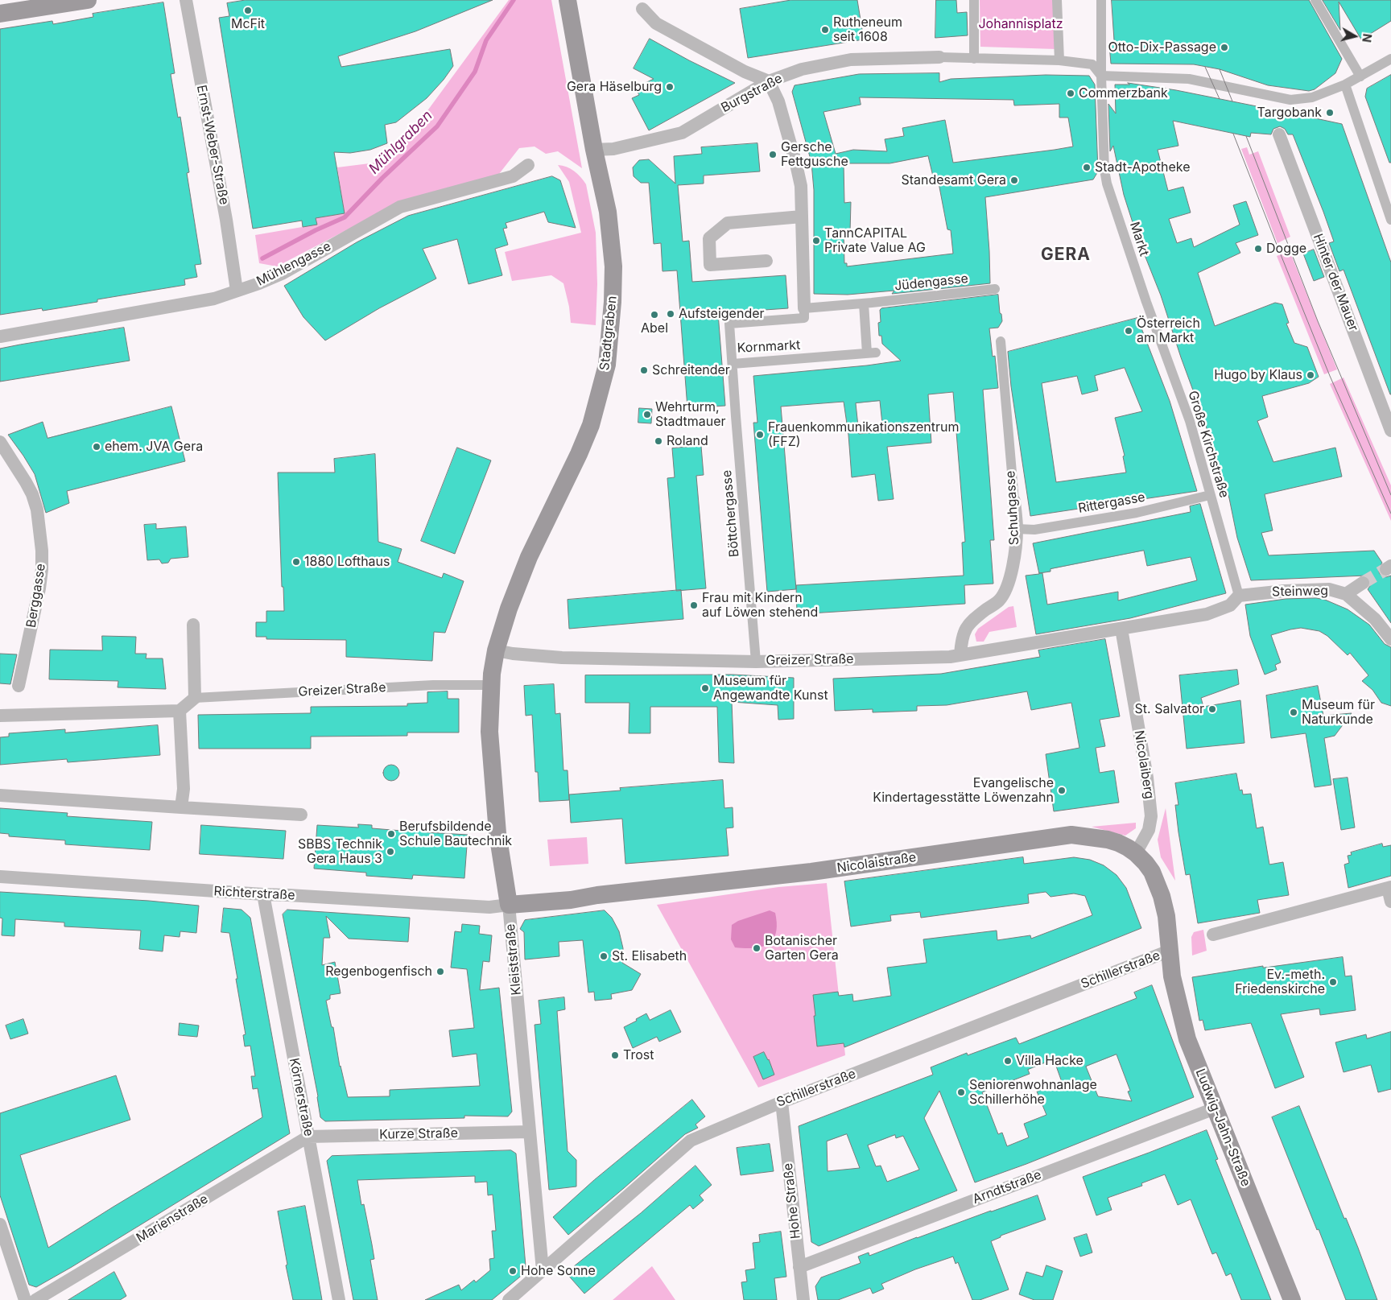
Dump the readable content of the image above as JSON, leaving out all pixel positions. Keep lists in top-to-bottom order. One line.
{"streets":{"main road":["Stadtgraben","Nicolaistraße","Kleiststraße","Ludwig-Jahn-Straße"],"street":["Burgstraße","Ernst-Weber-Straße","Markt","Mühlengasse","Jüdengasse","Hinter der Mauer","Kornmarkt","Große Kirchstraße","Rittergasse","Schuhgasse","Böttchergasse","Steinweg","Berggasse","Greizer Straße","Nicolaiberg","Richterstraße","Schillerstraße","Körnerstraße","Kurze Straße","Arndtstraße","Hohe Straße","Marienstraße"]},"crossings":[["Burgstraße","Stadtgraben"],["Ernst-Weber-Straße","Mühlengasse"],["Markt","Große Kirchstraße"],["Jüdengasse","Kornmarkt"],["Stadtgraben","Greizer Straße"],["Stadtgraben","Kleiststraße"],["Kornmarkt","Böttchergasse"],["Große Kirchstraße","Rittergasse"],["Große Kirchstraße","Steinweg"],["Rittergasse","Schuhgasse"],["Schuhgasse","Greizer Straße"],["Böttchergasse","Greizer Straße"],["Greizer Straße","Nicolaiberg"],["Greizer Straße","Kleiststraße"],["Nicolaiberg","Nicolaistraße"],["Nicolaistraße","Richterstraße"],["Nicolaistraße","Kleiststraße"],["Nicolaistraße","Schillerstraße"],["Nicolaistraße","Ludwig-Jahn-Straße"],["Richterstraße","Kleiststraße"],["Richterstraße","Körnerstraße"],["Kleiststraße","Schillerstraße"],["Kleiststraße","Kurze Straße"],["Schillerstraße","Ludwig-Jahn-Straße"],["Schillerstraße","Hohe Straße"],["Körnerstraße","Kurze Straße"],["Körnerstraße","Marienstraße"],["Ludwig-Jahn-Straße","Arndtstraße"],["Kurze Straße","Marienstraße"],["Arndtstraße","Hohe Straße"]],"districts":["GERA"],"water":["Mühlgraben"],"parks":["Johannisplatz"],"places":["McFit","Rutheneum seit 1608","Otto-Dix-Passage","Gera Häselburg","Commerzbank","Targobank","Gersche Fettgusche","Stadt-Apotheke","Standesamt Gera","TannCAPITAL Private Value AG","Dogge","Aufsteigender","Abel","Österreich am Markt","Schreitender","Hugo by Klaus","Wehrturm, Stadtmauer","Frauenkommunikationszentrum (FFZ)","Roland","ehem. JVA Gera","1880 Lofthaus","Frau mit Kindern auf Löwen stehend","Museum für Angewandte Kunst","St. Salvator","Museum für Naturkunde","Evangelische Kindertagesstätte Löwenzahn","Berufsbildende Schule Bautechnik","SBBS Technik Gera Haus 3","Botanischer Garten Gera","St. Elisabeth","Regenbogenfisch","Ev.-meth. Friedenskirche","Trost","Villa Hacke","Seniorenwohnanlage Schillerhöhe","Hohe Sonne"],"north":"right"}
